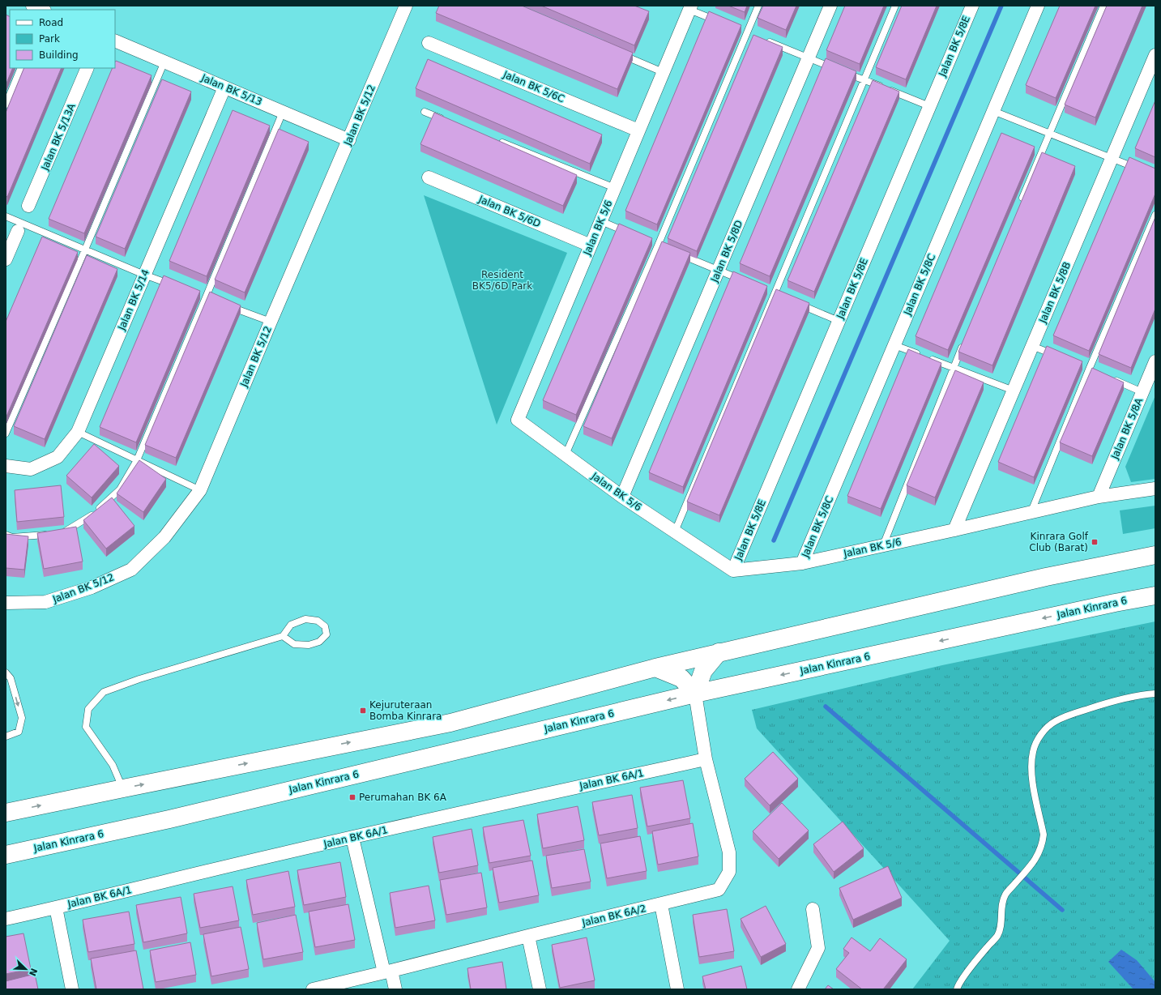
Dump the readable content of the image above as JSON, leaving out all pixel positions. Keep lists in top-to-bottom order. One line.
{"streets":{"main road":["Jalan Kinrara 6"],"street":["Jalan BK 5/8E","Jalan BK 5/6C","Jalan BK 5/13","Jalan BK 5/12","Jalan BK 5/13A","Jalan BK 5/6D","Jalan BK 5/6","Jalan BK 5/8D","Jalan BK 5/8C","Jalan BK 5/8B","Jalan BK 5/14","Jalan BK 5/8A","Jalan BK 6A/1","Jalan BK 6A/2"]},"crossings":[["Jalan BK 5/8E","Jalan BK 5/6"],["Jalan BK 5/6C","Jalan BK 5/6"],["Jalan BK 5/13","Jalan BK 5/12"],["Jalan BK 5/13","Jalan BK 5/14"],["Jalan BK 5/6D","Jalan BK 5/6"],["Jalan BK 5/6","Jalan BK 5/8D"],["Jalan BK 5/6","Jalan BK 5/8C"],["Jalan BK 5/6","Jalan BK 5/8B"],["Jalan BK 5/6","Jalan BK 5/8A"],["Jalan Kinrara 6","Jalan BK 6A/2"],["Jalan BK 6A/1","Jalan BK 6A/2"]],"parks":["Resident BK5/6D Park"],"places":{"transit":["Kinrara Golf Club (Barat)","Kejuruteraan Bomba Kinrara","Perumahan BK 6A"]},"legend":["Road","Park","Building"],"north":"bottom right"}
